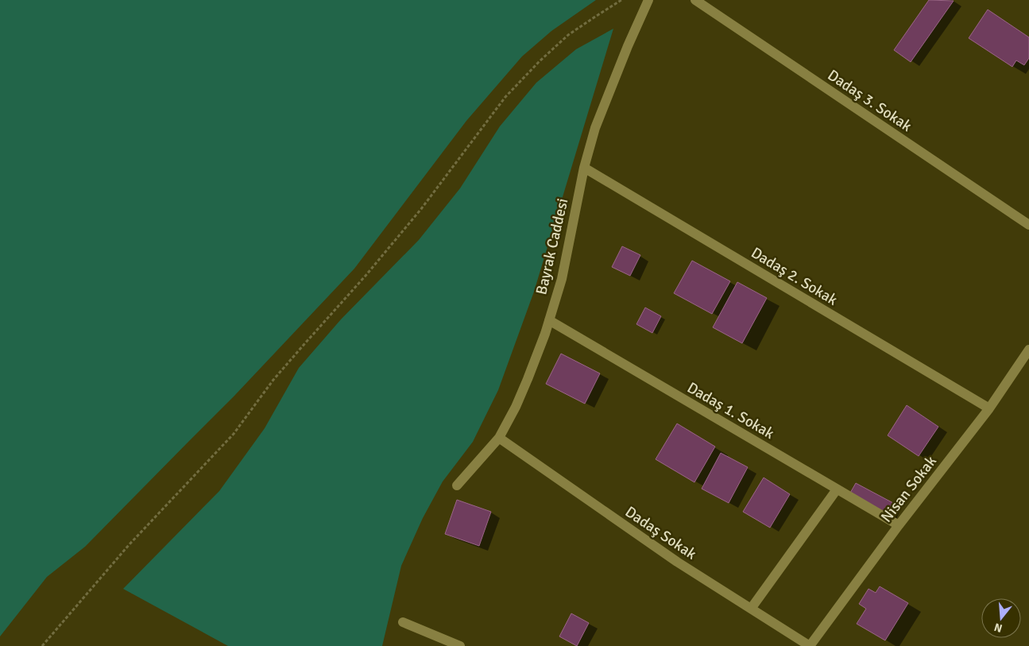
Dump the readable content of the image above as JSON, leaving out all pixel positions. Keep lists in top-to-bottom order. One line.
{"streets":{"street":["Dadaş 3. Sokak","Bayrak Caddesi","Dadaş 2. Sokak","Dadaş 1. Sokak","Nisan Sokak","Dadaş Sokak"]},"crossings":[["Bayrak Caddesi","Dadaş 2. Sokak"],["Bayrak Caddesi","Dadaş 1. Sokak"],["Bayrak Caddesi","Dadaş Sokak"],["Dadaş 2. Sokak","Nisan Sokak"],["Dadaş 1. Sokak","Nisan Sokak"],["Nisan Sokak","Dadaş Sokak"]],"north":"bottom"}
